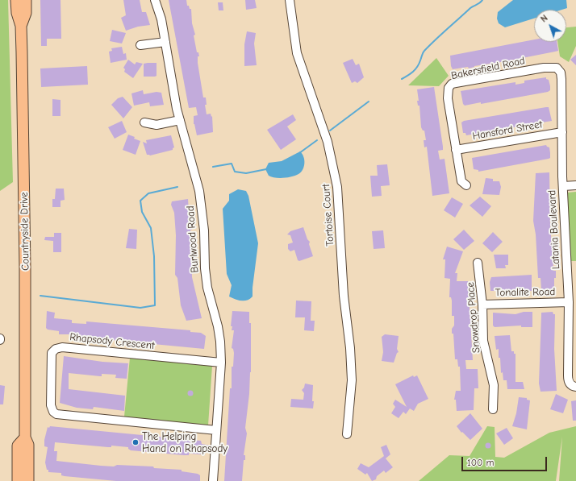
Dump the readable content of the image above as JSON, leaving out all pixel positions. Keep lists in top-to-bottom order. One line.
{"streets":{"main road":["Countryside Drive"],"street":["Bakersfield Road","Hansford Street","Tortoise Court","Latania Boulevard","Burlwood Road","Tonalite Road","Snowdrop Place","Rhapsody Crescent"]},"crossings":[["Bakersfield Road","Hansford Street"],["Bakersfield Road","Latania Boulevard"],["Hansford Street","Latania Boulevard"],["Latania Boulevard","Tonalite Road"],["Burlwood Road","Rhapsody Crescent"],["Tonalite Road","Snowdrop Place"]],"places":["The Helping Hand on Rhapsody"],"scale_bar":"100 m","north":"top left"}
